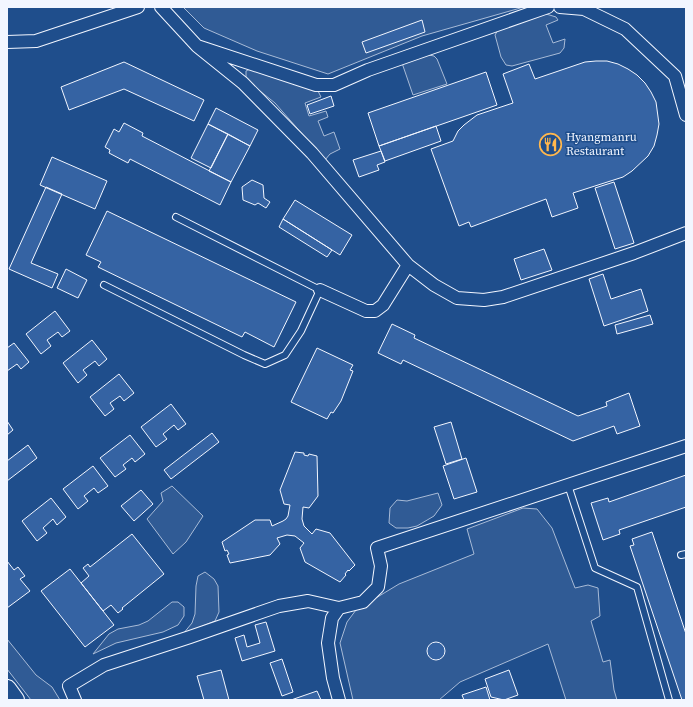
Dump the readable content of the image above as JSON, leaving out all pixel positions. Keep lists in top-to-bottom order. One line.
{"places":{"restaurant":["Hyangmanru Restaurant"]}}
